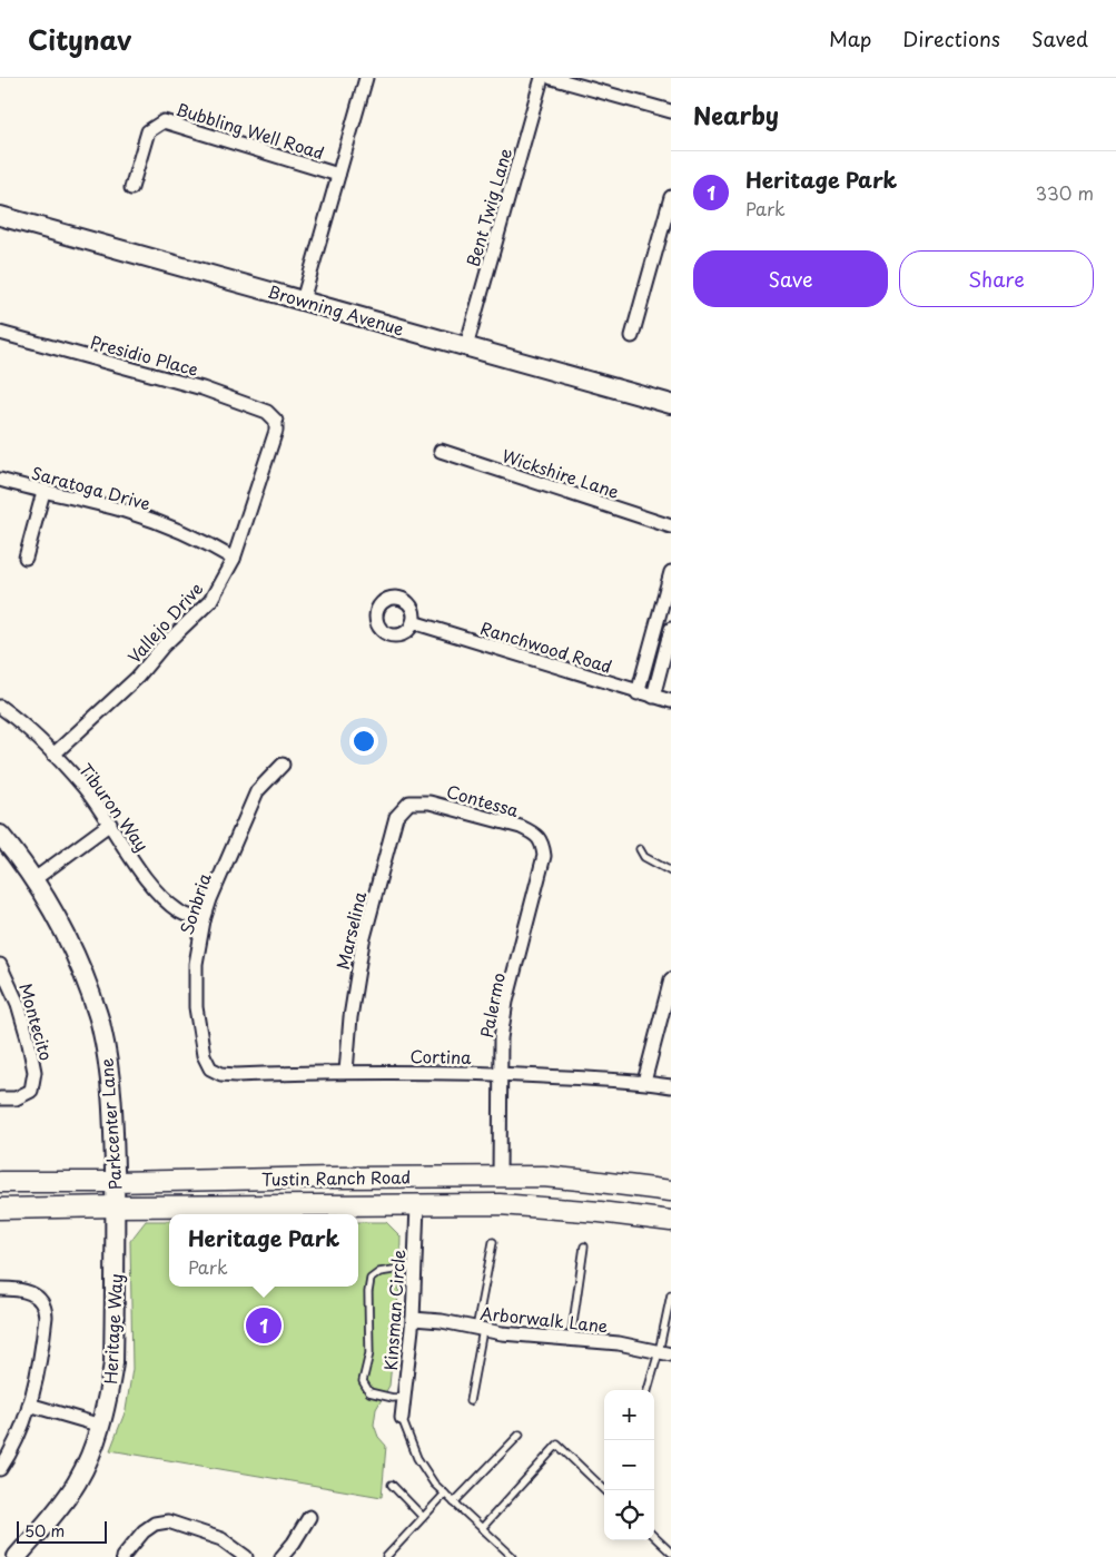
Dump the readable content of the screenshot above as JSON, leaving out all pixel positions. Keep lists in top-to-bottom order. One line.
{"streets":{"main road":["Tustin Ranch Road"],"street":["Bubbling Well Road","Bent Twig Lane","Browning Avenue","Presidio Place","Wickshire Lane","Saratoga Drive","Vallejo Drive","Ranchwood Road","Contessa","Tiburon Way","Sonbria","Marselina","Palermo","Montecito","Cortina","Parkcenter Lane","Kinsman Circle","Arborwalk Lane","Heritage Way"]},"crossings":[["Bent Twig Lane","Browning Avenue"],["Presidio Place","Vallejo Drive"],["Saratoga Drive","Vallejo Drive"],["Vallejo Drive","Tiburon Way"],["Contessa","Marselina"],["Contessa","Palermo"],["Tiburon Way","Sonbria"],["Sonbria","Cortina"],["Marselina","Cortina"],["Palermo","Cortina"],["Palermo","Tustin Ranch Road"],["Parkcenter Lane","Tustin Ranch Road"],["Parkcenter Lane","Heritage Way"],["Tustin Ranch Road","Kinsman Circle"],["Tustin Ranch Road","Heritage Way"],["Kinsman Circle","Arborwalk Lane"]],"scale_bar":"50 m","page":{"header":"Citynav","nav":["Map","Directions","Saved"],"heading":"Nearby","list":[{"mark":"1","name":"Heritage Park","note":"Park","value":"330 m"}],"buttons":["Save","Share"],"popup":["Heritage Park","Park"],"pins":"1","map_buttons":["+","−"],"scale":"50 m"}}
